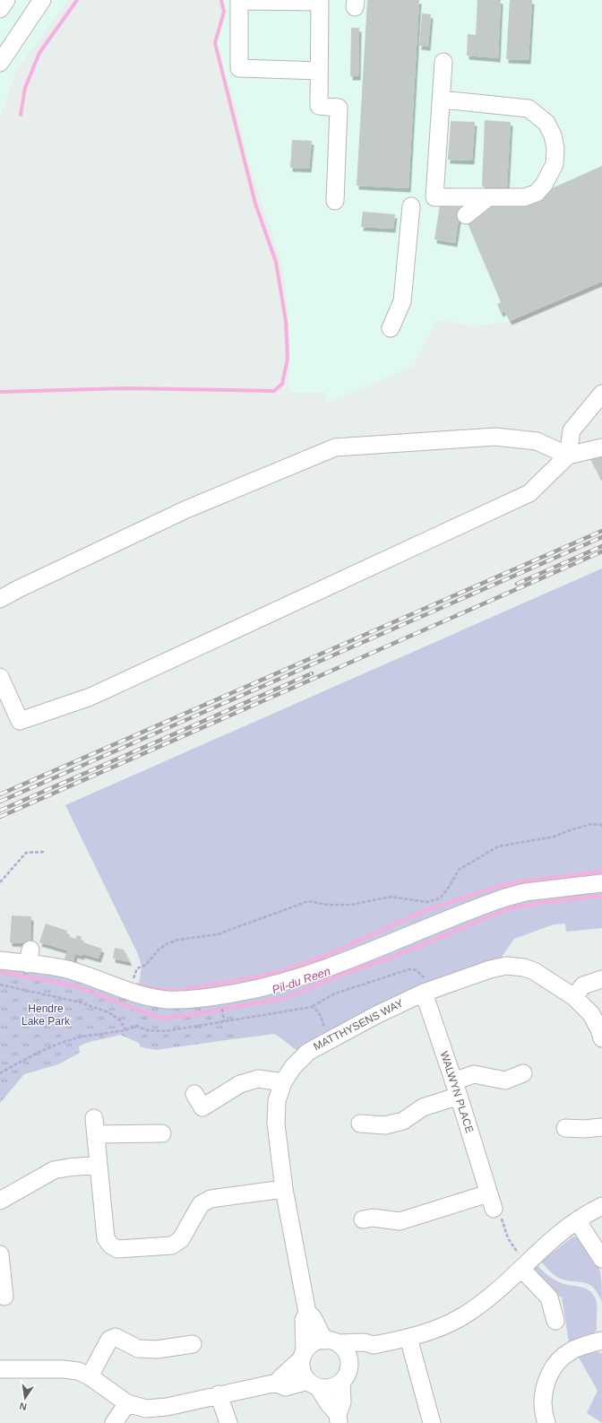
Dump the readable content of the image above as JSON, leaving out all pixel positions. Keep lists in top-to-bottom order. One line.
{"streets":{"street":["MATTHYSENS WAY","WALWYN PLACE"]},"crossings":[["MATTHYSENS WAY","WALWYN PLACE"]],"water":["Pil-du Reen"],"parks":["Hendre Lake Park"],"north":"bottom"}
